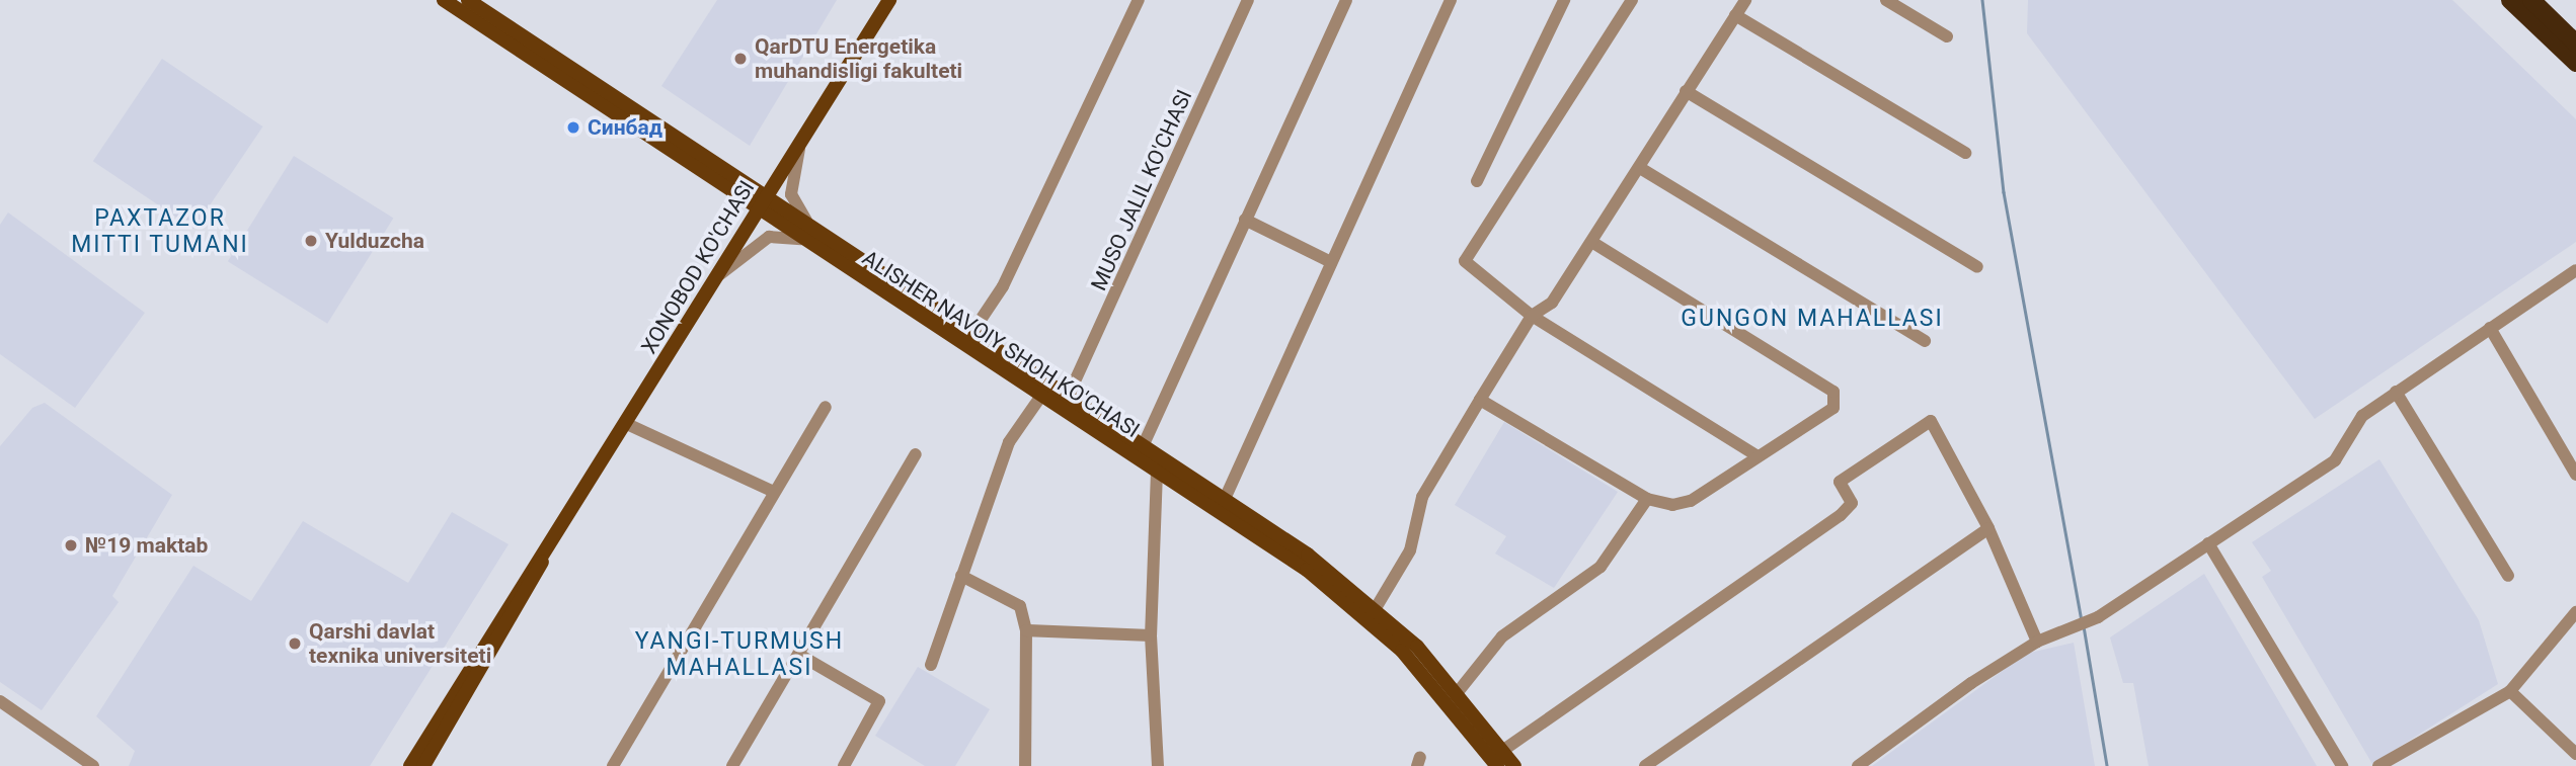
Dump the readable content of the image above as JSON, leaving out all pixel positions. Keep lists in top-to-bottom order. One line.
{"streets":{"main road":["XONOBOD KO'CHASI","ALISHER NAVOIY SHOH KO'CHASI"],"street":["MUSO JALIL KO'CHASI"]},"crossings":[["MUSO JALIL KO'CHASI","ALISHER NAVOIY SHOH KO'CHASI"],["XONOBOD KO'CHASI","ALISHER NAVOIY SHOH KO'CHASI"]],"districts":["PAXTAZOR MITTI TUMANI","GUNGON MAHALLASI","YANGI-TURMUSH MAHALLASI"],"places":["QarDTU Energetika muhandisligi fakulteti","Синбад","Yulduzcha","№19 maktab","Qarshi davlat texnika universiteti"]}
